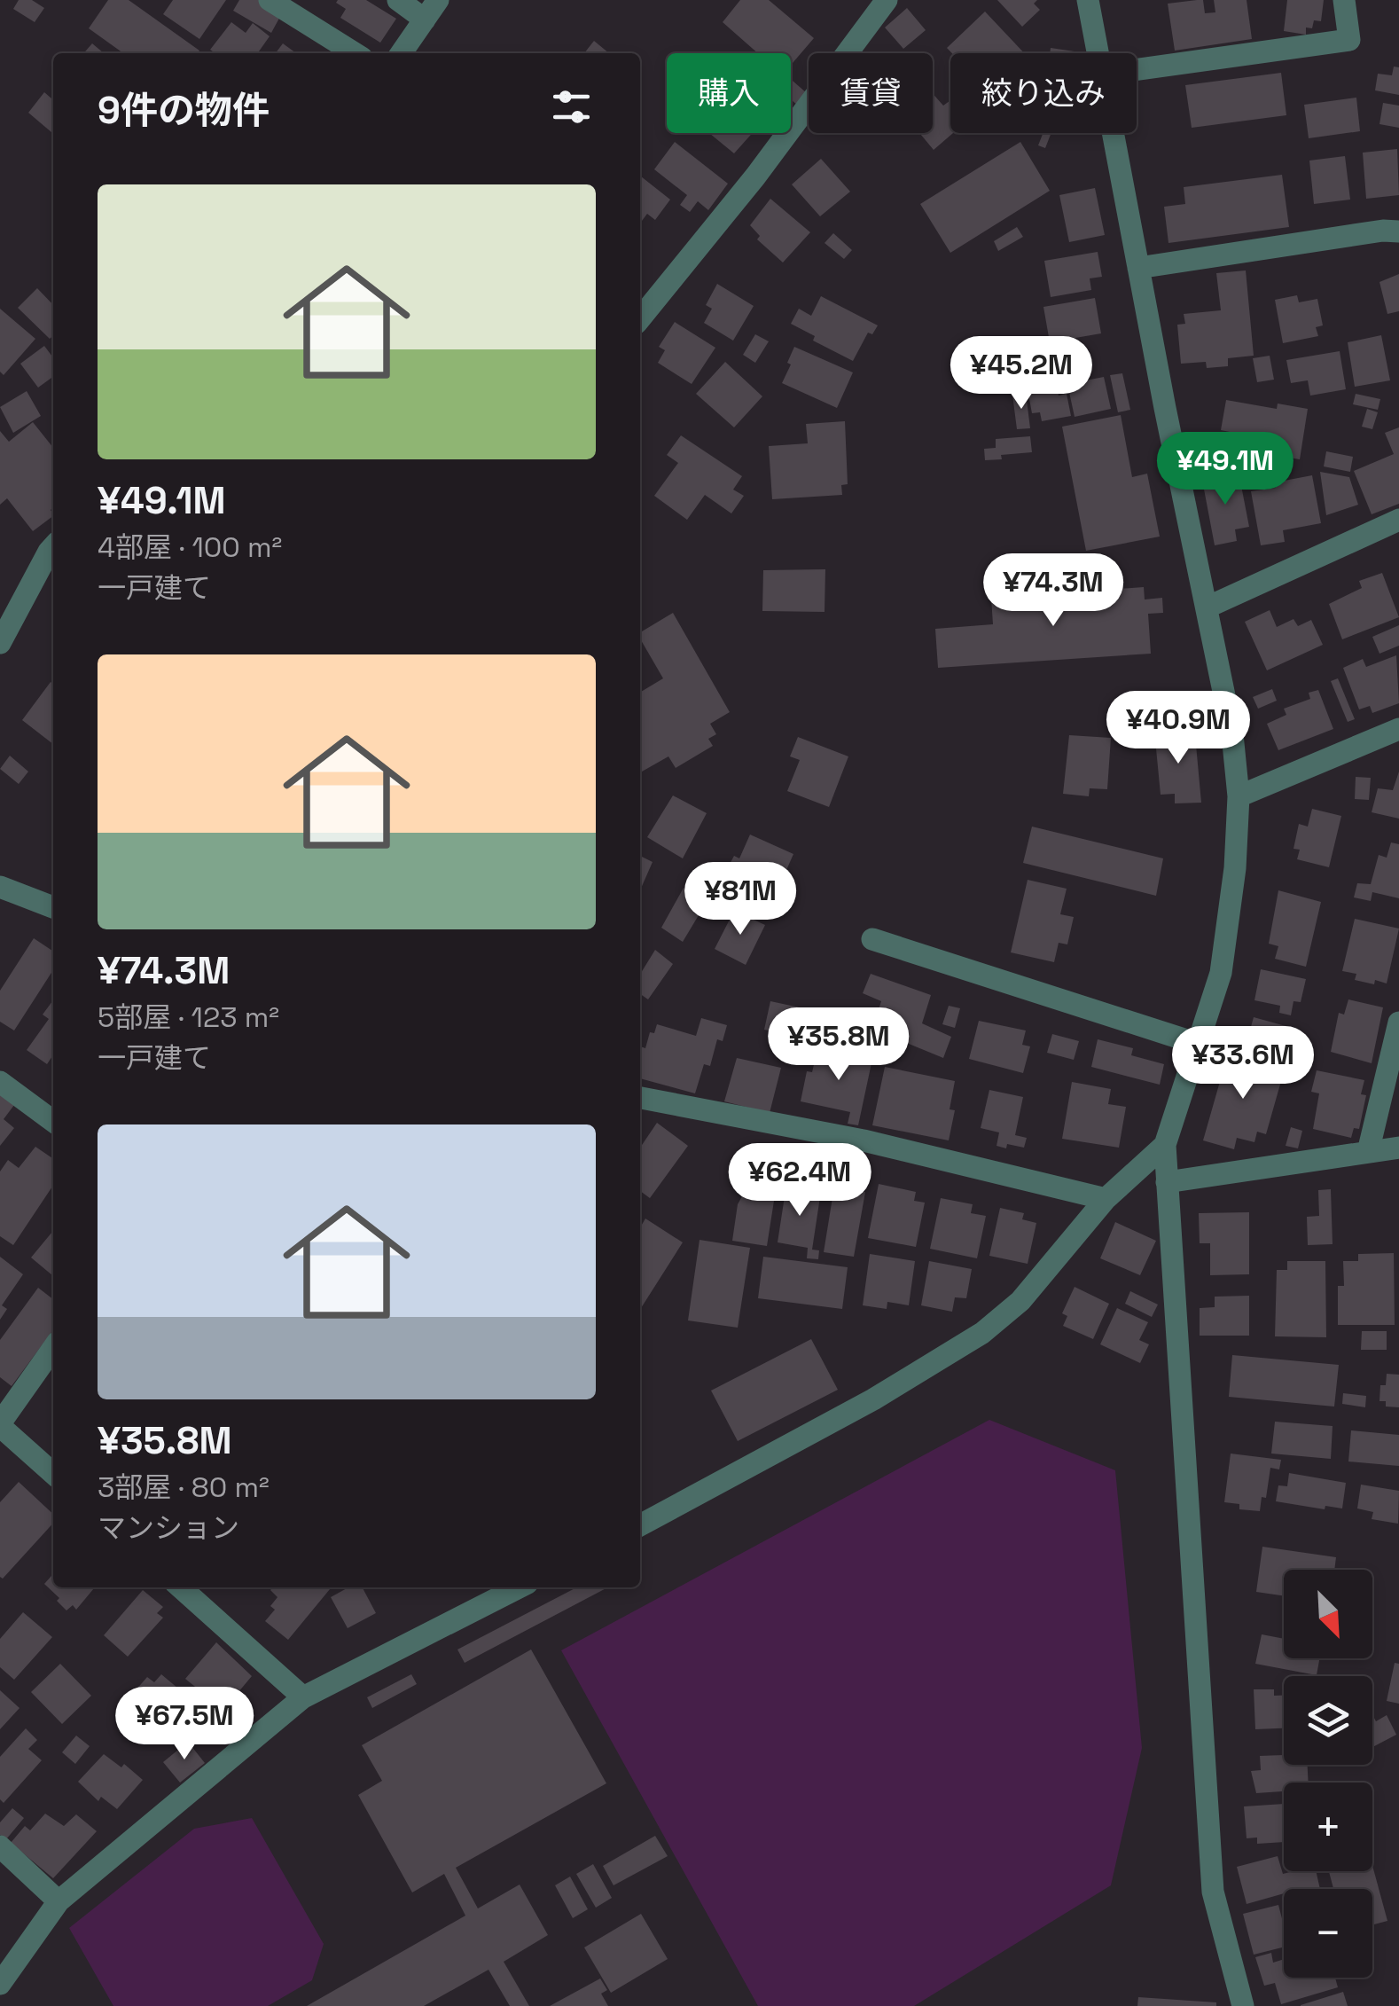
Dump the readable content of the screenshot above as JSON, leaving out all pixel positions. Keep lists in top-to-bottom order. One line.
{"north":"bottom right","page":{"chip":["購入","賃貸","絞り込み"],"heading":"9件の物件","list":[{"name":"¥49.1M","note":"4部屋 · 100 m² · 一戸建て"},{"name":"¥74.3M","note":"5部屋 · 123 m² · 一戸建て"},{"name":"¥35.8M","note":"3部屋 · 80 m² · マンション"}],"price":["¥45.2M","¥49.1M","¥74.3M","¥40.9M","¥81M","¥35.8M","¥33.6M","¥62.4M","¥67.5M"],"map_buttons":["+","−"]}}
